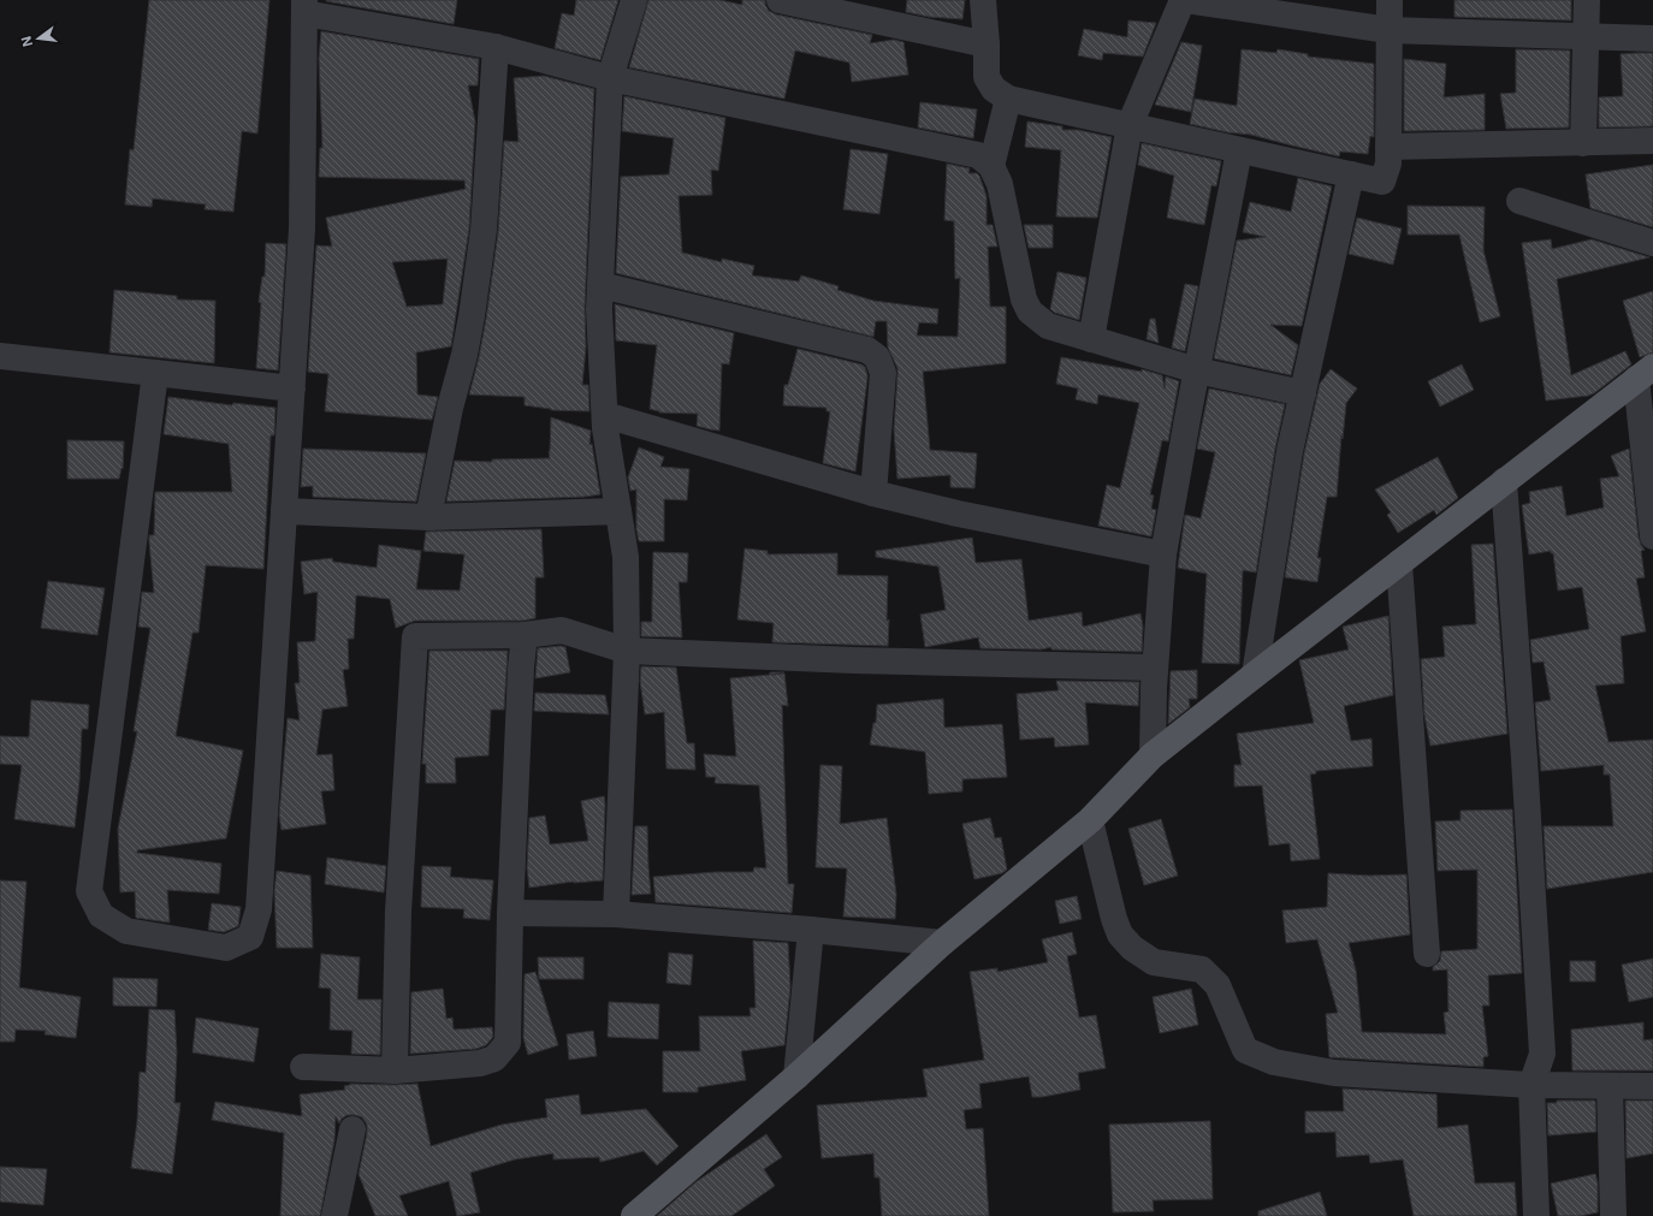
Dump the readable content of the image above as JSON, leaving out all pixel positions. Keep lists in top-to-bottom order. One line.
{"north":"left"}
